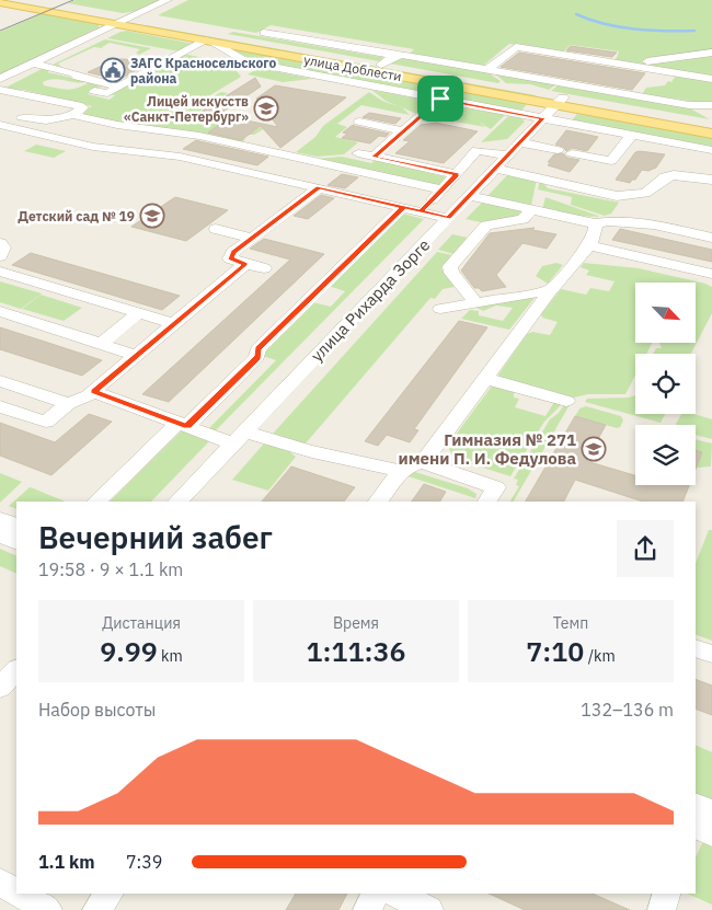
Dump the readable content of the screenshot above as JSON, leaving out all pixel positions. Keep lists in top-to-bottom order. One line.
{"streets":{"main road":["улица Доблести"],"street":["улица Рихарда Зорге"]},"crossings":[["улица Доблести","улица Рихарда Зорге"]],"places":{"public building":["ЗАГС Красносельского района"],"school or university":["Лицей искусств «Санкт-Петербург»","Детский сад № 19","Гимназия № 271 имени П. И. Федулова"]},"north":"bottom right","page":{"heading":["Вечерний забег","19:58 · 9 × 1.1 km"],"stats":[["Дистанция","9.99 km"],["Время","1:11:36"],["Темп","7:10 /km"]],"chart":["Набор высоты","132–136 m"],"list":[{"name":"1.1 km","note":"7:39"}]}}
